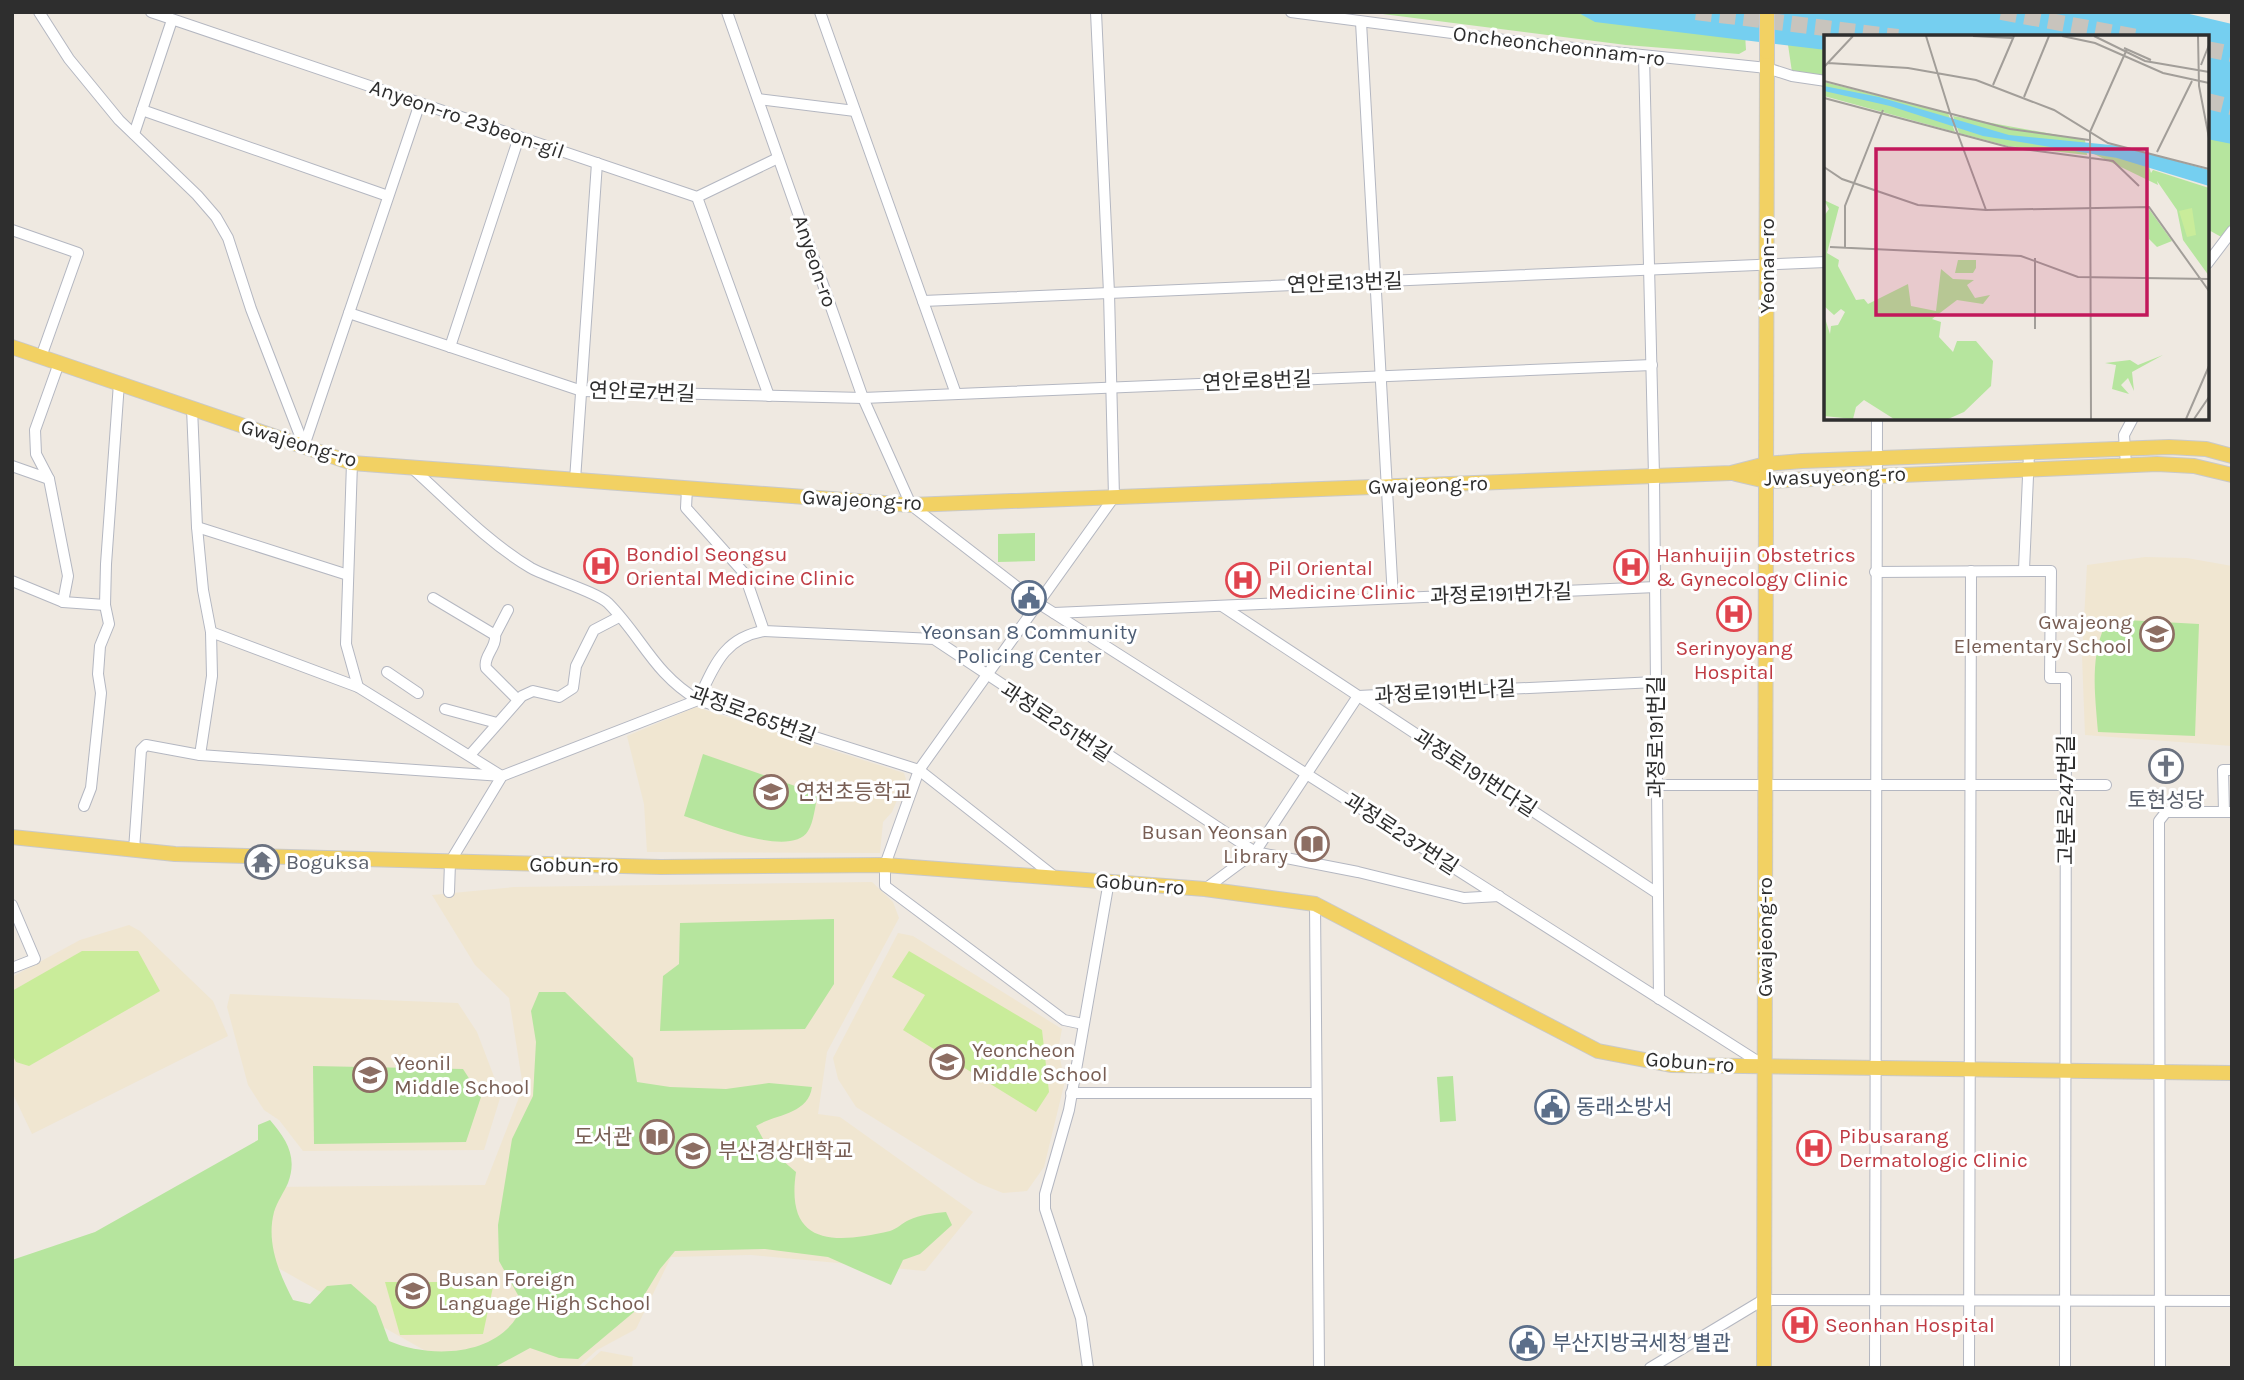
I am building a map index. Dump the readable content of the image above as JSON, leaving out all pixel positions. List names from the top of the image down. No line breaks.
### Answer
{"streets":{"main road":["Yeonan-ro","Gwajeong-ro","Jwasuyeong-ro","Gobun-ro"],"street":["Oncheoncheonnam-ro","Anyeon-ro 23beon-gil","Anyeon-ro","연안로13번길","연안로8번길","연안로7번길","과정로191번가길","과정로191번나길","과정로265번길","과정로251번길","과정로191번길","과정로191번다길","고분로247번길","과정로237번길"]},"crossings":[["Oncheoncheonnam-ro","Yeonan-ro"],["Oncheoncheonnam-ro","과정로191번길"],["Anyeon-ro","연안로8번길"],["Anyeon-ro","연안로7번길"],["Anyeon-ro","Gwajeong-ro"],["Anyeon-ro","과정로237번길"],["Yeonan-ro","연안로13번길"],["Yeonan-ro","Gwajeong-ro"],["Yeonan-ro","Jwasuyeong-ro"],["연안로13번길","과정로191번길"],["연안로8번길","연안로7번길"],["연안로8번길","과정로191번길"],["Gwajeong-ro","Jwasuyeong-ro"],["Gwajeong-ro","과정로265번길"],["Gwajeong-ro","과정로191번길"],["Gwajeong-ro","과정로237번길"],["Gwajeong-ro","Gobun-ro"],["과정로191번가길","과정로191번길"],["과정로191번가길","과정로191번다길"],["과정로191번가길","과정로237번길"],["과정로191번나길","과정로251번길"],["과정로191번나길","과정로191번길"],["과정로191번나길","과정로191번다길"],["과정로191번나길","과정로237번길"],["과정로191번나길","Gobun-ro"],["과정로265번길","Gobun-ro"],["과정로251번길","과정로237번길"],["과정로191번길","과정로191번다길"],["과정로191번길","과정로237번길"],["고분로247번길","Gobun-ro"],["과정로237번길","Gobun-ro"]],"places":{"hospital":["Bondiol Seongsu Oriental Medicine Clinic","Hanhuijin Obstetrics & Gynecology Clinic","Pil Oriental Medicine Clinic","Serinyoyang Hospital","Pibusarang Dermatologic Clinic","Seonhan Hospital"],"public building":["Yeonsan 8 Community Policing Center","동래소방서","부산지방국세청 별관"],"school or university":["Gwajeong Elementary School","연천초등학교","Yeoncheon Middle School","Yeonil Middle School","부산경상대학교","Busan Foreign Language High School"],"church":["토현성당"],"library":["Busan Yeonsan Library","도서관"],"temple":["Boguksa"]}}
